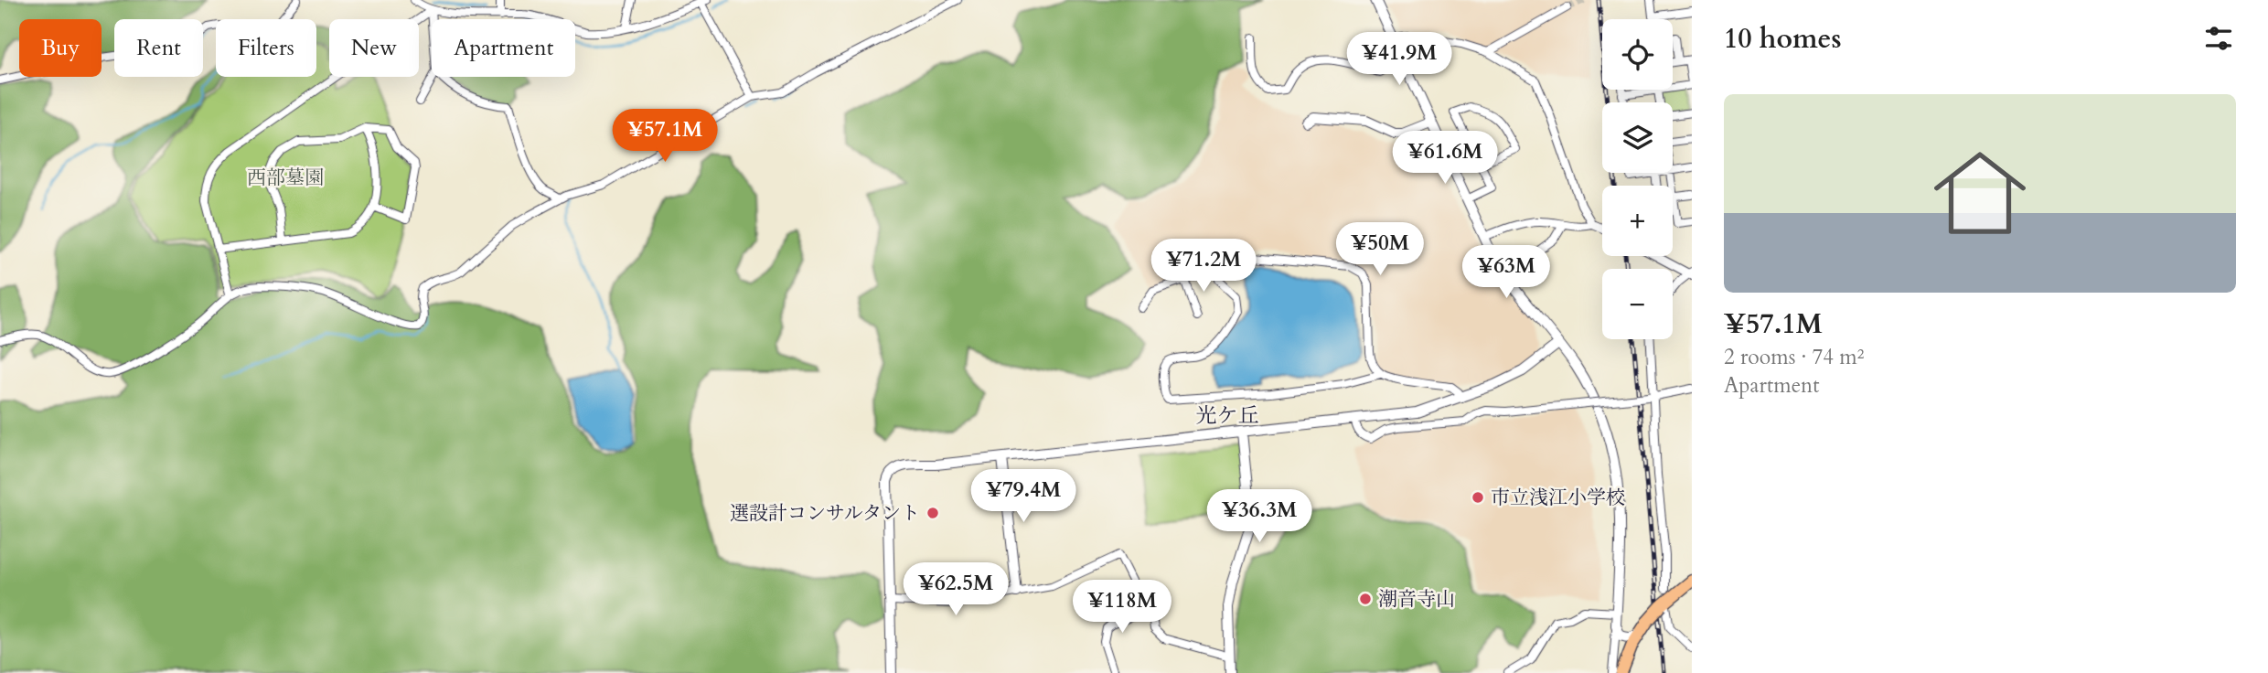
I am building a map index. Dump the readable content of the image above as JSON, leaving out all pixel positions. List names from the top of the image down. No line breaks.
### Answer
{"districts":["光ケ丘"],"parks":["西部墓園"],"places":["市立浅江小学校","選設計コンサルタント","潮音寺山"],"page":{"heading":"10 homes","map_buttons":["+","−"],"chip":["Buy","Rent","Filters","New","Apartment"],"price":["¥41.9M","¥57.1M","¥61.6M","¥50M","¥71.2M","¥63M","¥79.4M","¥36.3M","¥62.5M","¥118M"],"list":[{"name":"¥57.1M","note":"2 rooms · 74 m² · Apartment"}]}}
